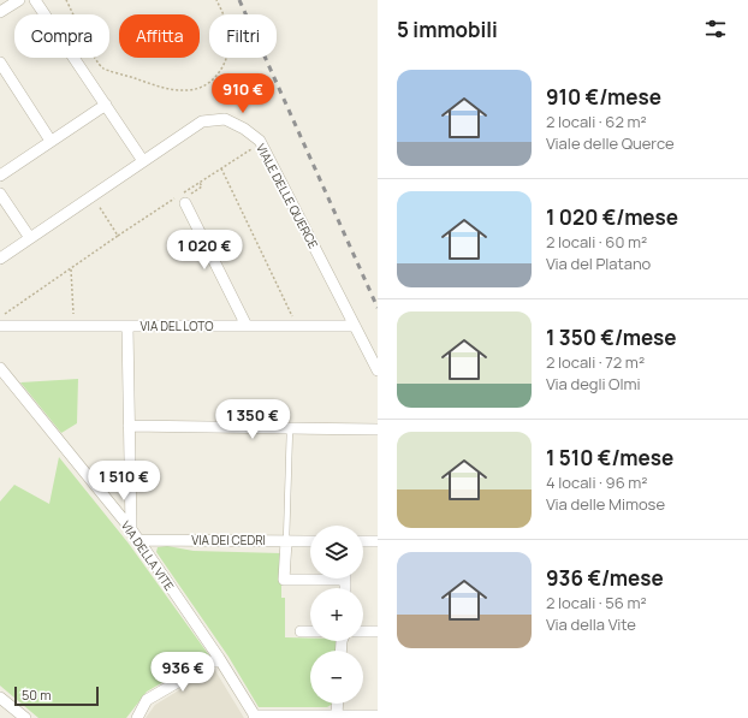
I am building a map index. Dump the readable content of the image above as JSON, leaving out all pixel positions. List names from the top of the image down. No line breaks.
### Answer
{"streets":{"street":["VIALE DELLE QUERCE","VIA DEL LOTO","VIA DEI CEDRI","VIA DELLA VITE"]},"crossings":[["VIALE DELLE QUERCE","VIA DEL LOTO"],["VIA DEI CEDRI","VIA DELLA VITE"]],"scale_bar":"50 m","page":{"heading":"5 immobili","chip":["Compra","Affitta","Filtri"],"list":[{"name":"910 €/mese","note":"2 locali · 62 m² · Viale delle Querce"},{"name":"1 020 €/mese","note":"2 locali · 60 m² · Via del Platano"},{"name":"1 350 €/mese","note":"2 locali · 72 m² · Via degli Olmi"},{"name":"1 510 €/mese","note":"4 locali · 96 m² · Via delle Mimose"},{"name":"936 €/mese","note":"2 locali · 56 m² · Via della Vite"}],"price":["910 €","1 020 €","1 350 €","1 510 €","936 €"],"map_buttons":["+","−"],"scale":"50 m"}}
